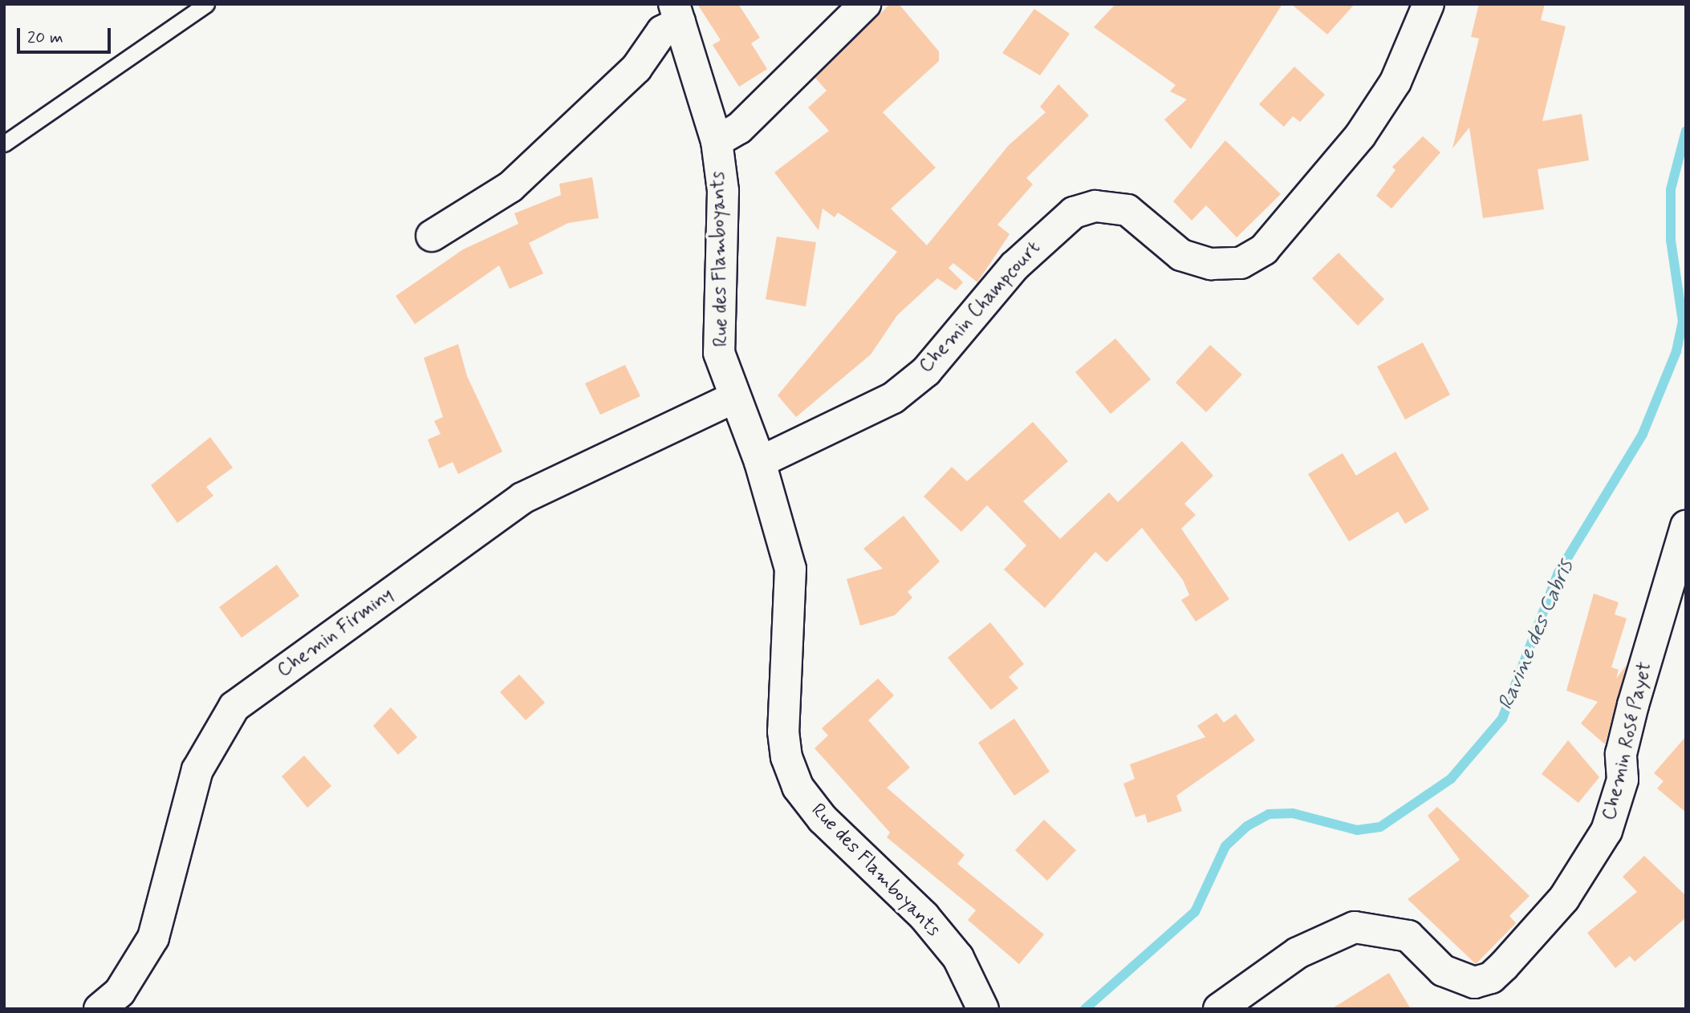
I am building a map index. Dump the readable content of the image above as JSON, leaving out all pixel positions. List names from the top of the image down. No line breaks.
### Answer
{"streets":{"street":["Rue des Flamboyants","Chemin Champcourt","Chemin Firminy","Chemin Rosé Payet"]},"crossings":[["Rue des Flamboyants","Chemin Champcourt"],["Rue des Flamboyants","Chemin Firminy"]],"water":["Ravine des Cabris"],"scale_bar":"20 m"}
